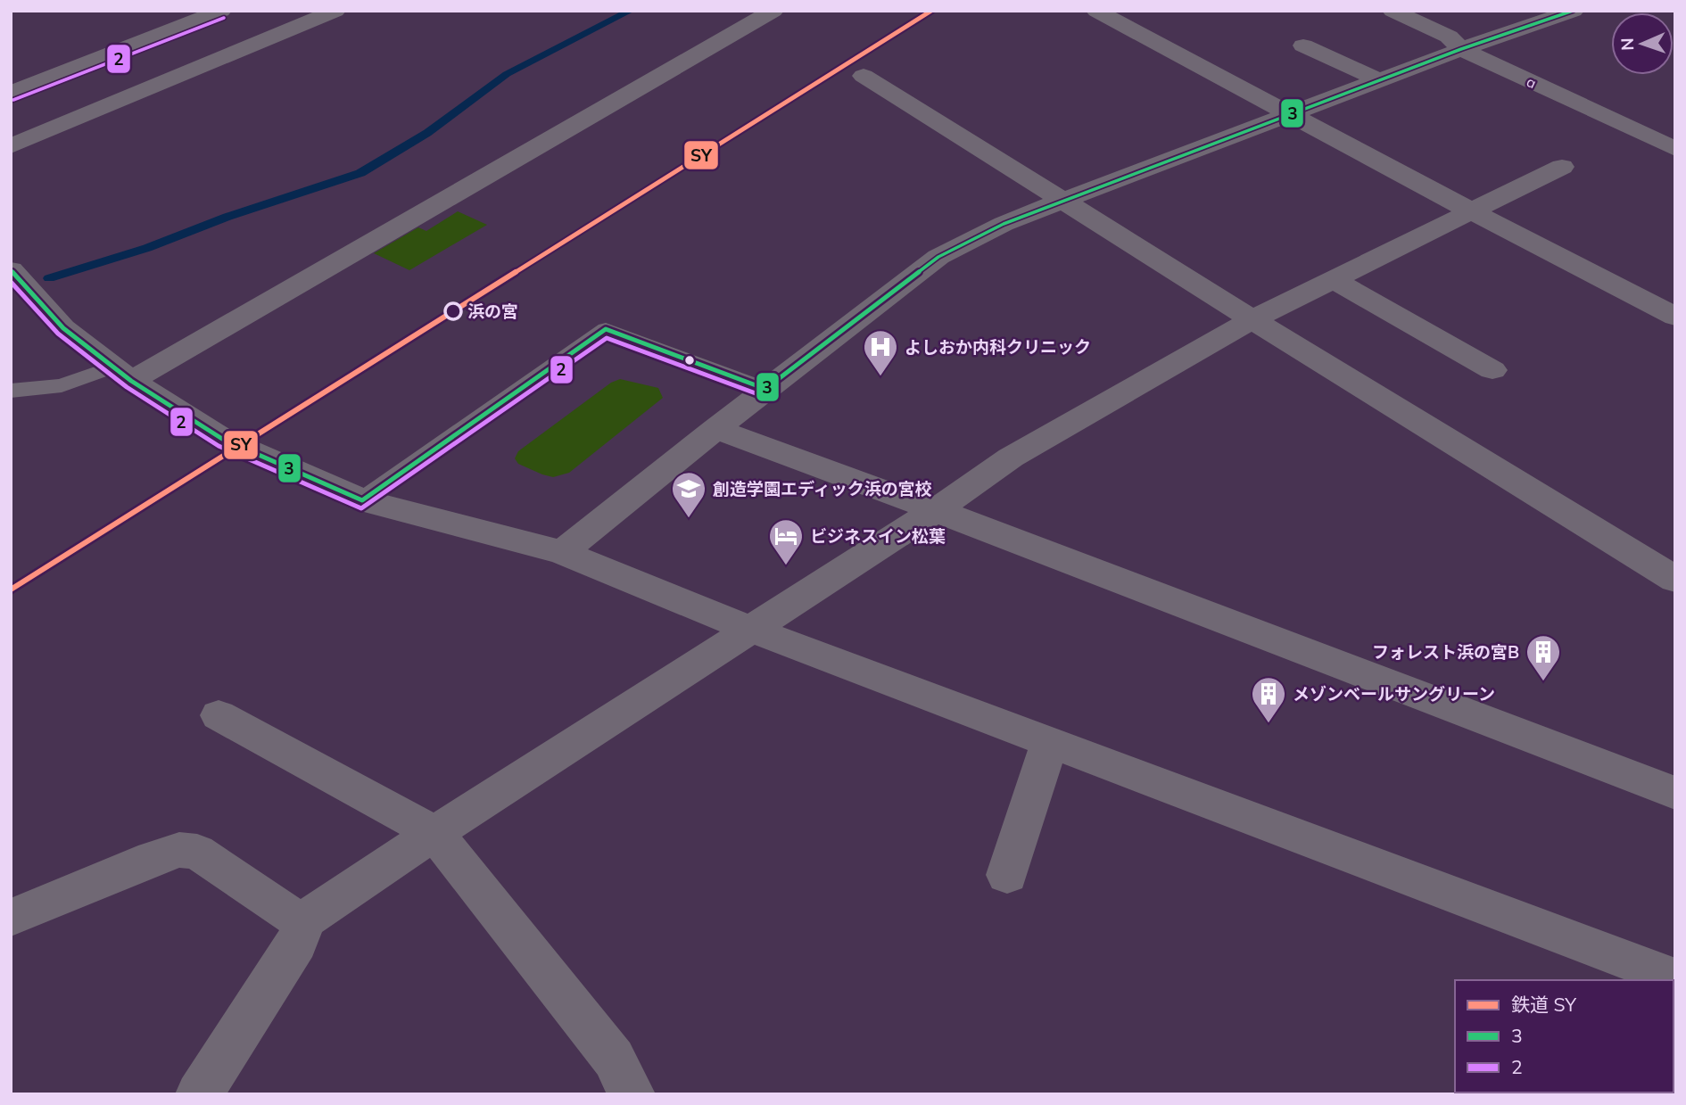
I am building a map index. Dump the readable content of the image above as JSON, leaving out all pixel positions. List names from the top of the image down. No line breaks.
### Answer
{"streets":{"street":["a"]},"places":{"other":["浜の宮"],"hospital":["よしおか内科クリニック"],"school or university":["創造学園エディック浜の宮校"],"hotel":["ビジネスイン松葉"],"building":["フォレスト浜の宮B","メゾンベールサングリーン"]},"lines":["rail line SY","transit line 3","transit line 2"],"legend":["鉄道 SY","3","2"],"north":"left"}
